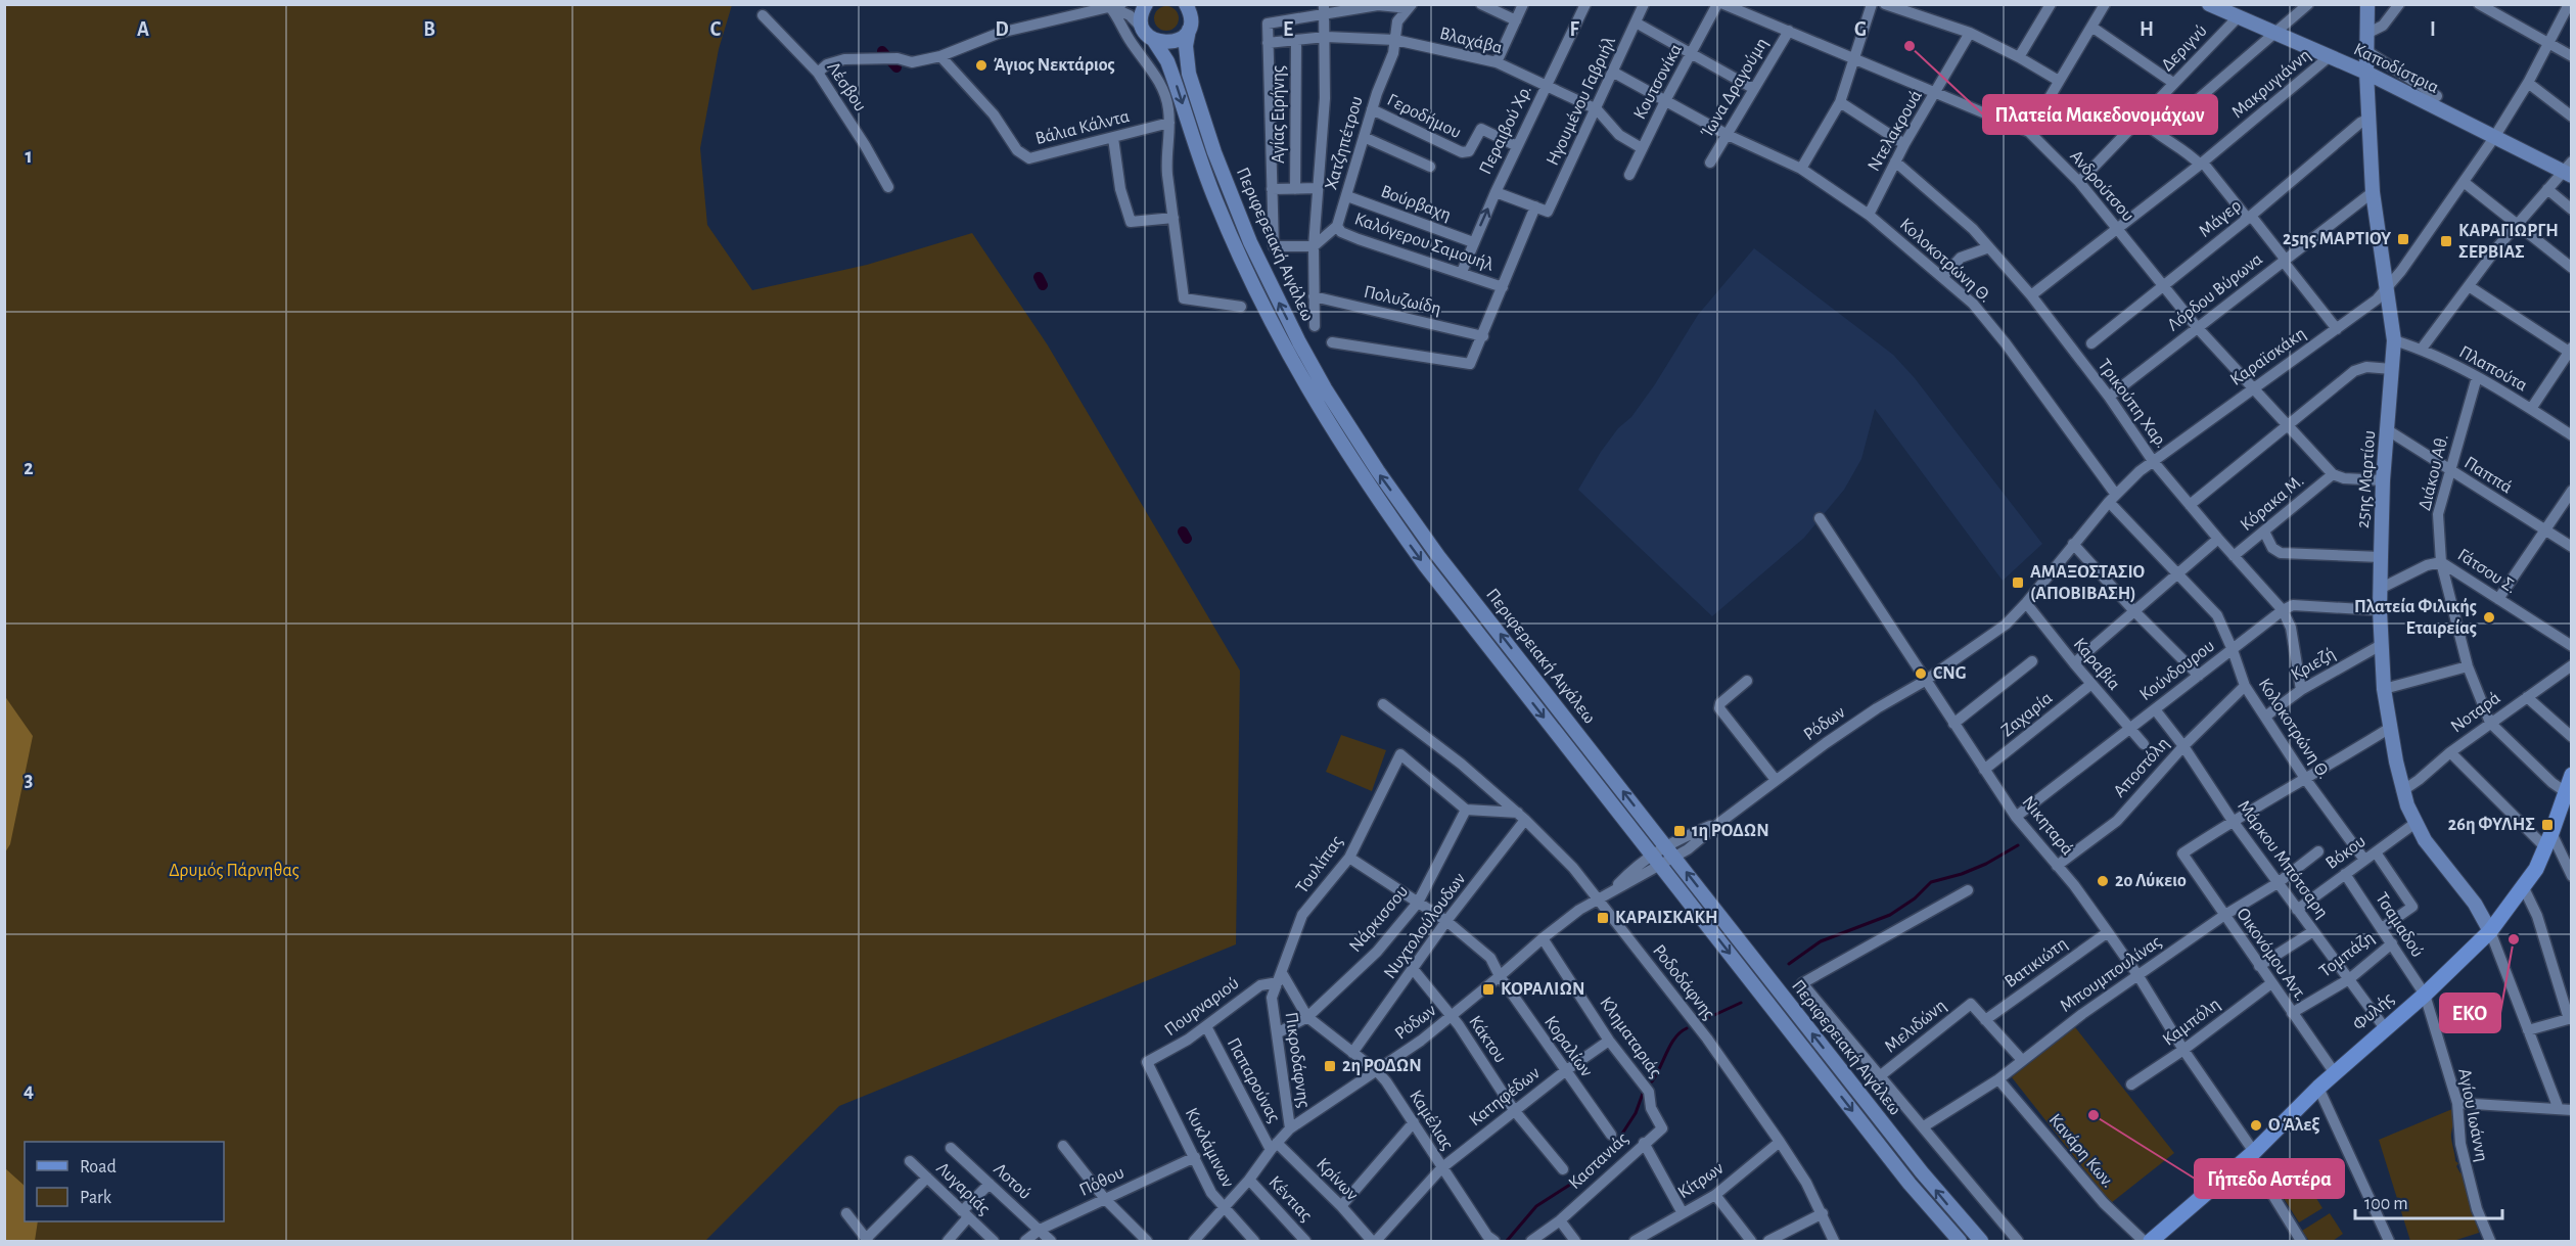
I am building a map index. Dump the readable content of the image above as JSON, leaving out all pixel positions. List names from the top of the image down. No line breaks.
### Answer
{"streets":{"main road":["Καποδίστρια","Περιφερειακή Αιγάλεω","25ης Μαρτίου","Φυλής"],"street":["Βλαχάβα","Δεριγνύ","Κουτσονίκα","Μακρυγιάννη","Λέσβου","Ίωνα Δραγούμη","Ηγουμένου Γαβριήλ","Αγίας Ειρήνης","Γεροδήμου","Βάλια Κάλντα","Περαιβού Χρ.","Ντελακρουά","Χατζηπέτρου","Ανδρούτσου","Βούρβαχη","Μάγερ","Καλόγερου Σαμουήλ","Κολοκοτρώνη Θ.","Λόρδου Βύρωνα","Πολυζωίδη","Καραϊσκάκη","Πλαπούτα","Τρικούπη Χαρ.","Διάκου Αθ.","Παππά","Κόρακα Μ.","Γάτσου Σ.","Καραβία","Κριεζή","Κούνδουρου","Νοταρά","Ζαχαρία","Ρόδων","Αποστόλη","Νικηταρά","Βόκου","Μάρκου Μπότσαρη","Τουλίπας","Νάρκισσου","Τσαμαδού","Νυχτολούλουδων","Οικονόμου Αντ.","Τομπάζη","Βατικιώτη","Μπουμπουλίνας","Ροδοδάφνης","Πουρναριού","Καμπόλη","Μελιδώνη","Κληματαριάς","Κάκτου","Κοραλίων","Πικροδάφνης","Παπαρούνας","Κατηφέδων","Αγίου Ιωάννη","Καμέλιας","Κυκλάμινων","Κανάρη Κων.","Καστανιάς","Κρίνων","Κίτρων","Λοτού","Πόθου","Λυγαριάς","Κέντιας"]},"crossings":[["Βλαχάβα","Κουτσονίκα"],["Βλαχάβα","Ηγουμένου Γαβριήλ"],["Βλαχάβα","Αγίας Ειρήνης"],["Βλαχάβα","Περαιβού Χρ."],["Βλαχάβα","Χατζηπέτρου"],["Δεριγνύ","Καποδίστρια"],["Δεριγνύ","Ανδρούτσου"],["Καποδίστρια","Μακρυγιάννη"],["Καποδίστρια","Καραϊσκάκη"],["Καποδίστρια","25ης Μαρτίου"],["Κουτσονίκα","Κολοκοτρώνη Θ."],["Μακρυγιάννη","Ανδρούτσου"],["Μακρυγιάννη","Τρικούπη Χαρ."],["Ίωνα Δραγούμη","Ανδρούτσου"],["Ίωνα Δραγούμη","Κολοκοτρώνη Θ."],["Ηγουμένου Γαβριήλ","Κολοκοτρώνη Θ."],["Γεροδήμου","Περαιβού Χρ."],["Γεροδήμου","Χατζηπέτρου"],["Περαιβού Χρ.","Βούρβαχη"],["Περαιβού Χρ.","Καλόγερου Σαμουήλ"],["Ντελακρουά","Ανδρούτσου"],["Ντελακρουά","Κολοκοτρώνη Θ."],["Ντελακρουά","Τρικούπη Χαρ."],["Χατζηπέτρου","Βούρβαχη"],["Χατζηπέτρου","Καλόγερου Σαμουήλ"],["Ανδρούτσου","Μάγερ"],["Ανδρούτσου","Λόρδου Βύρωνα"],["Ανδρούτσου","Καραϊσκάκη"],["Ανδρούτσου","Κόρακα Μ."],["Μάγερ","25ης Μαρτίου"],["Περιφερειακή Αιγάλεω","Ρόδων"],["Κολοκοτρώνη Θ.","Καραϊσκάκη"],["Κολοκοτρώνη Θ.","Κριεζή"],["Κολοκοτρώνη Θ.","Κούνδουρου"],["Κολοκοτρώνη Θ.","Αποστόλη"],["Κολοκοτρώνη Θ.","Βόκου"],["Λόρδου Βύρωνα","Τρικούπη Χαρ."],["Λόρδου Βύρωνα","25ης Μαρτίου"],["Καραϊσκάκη","Τρικούπη Χαρ."],["Καραϊσκάκη","25ης Μαρτίου"],["Καραϊσκάκη","Καραβία"],["Καραϊσκάκη","Ρόδων"],["Καραϊσκάκη","Νικηταρά"],["Πλαπούτα","Διάκου Αθ."],["Πλαπούτα","25ης Μαρτίου"],["Τρικούπη Χαρ.","Κόρακα Μ."],["Τρικούπη Χαρ.","Κριεζή"],["Τρικούπη Χαρ.","Κούνδουρου"],["Διάκου Αθ.","Παππά"],["Διάκου Αθ.","Γάτσου Σ."],["Διάκου Αθ.","Νοταρά"],["Διάκου Αθ.","Φυλής"],["Παππά","25ης Μαρτίου"],["25ης Μαρτίου","Γάτσου Σ."],["25ης Μαρτίου","Κριεζή"],["25ης Μαρτίου","Νοταρά"],["25ης Μαρτίου","Βόκου"],["25ης Μαρτίου","Φυλής"],["Καραβία","Κούνδουρου"],["Καραβία","Ζαχαρία"],["Κούνδουρου","Νικηταρά"],["Κούνδουρου","Μάρκου Μπότσαρη"],["Ζαχαρία","Νικηταρά"],["Ρόδων","Νικηταρά"],["Ρόδων","Ροδοδάφνης"],["Ρόδων","Κληματαριάς"],["Ρόδων","Κάκτου"],["Ρόδων","Κοραλίων"],["Ρόδων","Πικροδάφνης"],["Ρόδων","Παπαρούνας"],["Ρόδων","Καμέλιας"],["Ρόδων","Κυκλάμινων"],["Ρόδων","Κρίνων"],["Ρόδων","Κέντιας"],["Αποστόλη","Νικηταρά"],["Αποστόλη","Μάρκου Μπότσαρη"],["Νικηταρά","Βατικιώτη"],["Νικηταρά","Μπουμπουλίνας"],["Νικηταρά","Φυλής"],["Νικηταρά","Καμπόλη"],["Βόκου","Μάρκου Μπότσαρη"],["Βόκου","Τσαμαδού"],["Μάρκου Μπότσαρη","Οικονόμου Αντ."],["Μάρκου Μπότσαρη","Τομπάζη"],["Μάρκου Μπότσαρη","Μπουμπουλίνας"],["Μάρκου Μπότσαρη","Φυλής"],["Τουλίπας","Νάρκισσου"],["Τουλίπας","Πουρναριού"],["Τουλίπας","Κοραλίων"],["Τουλίπας","Πικροδάφνης"],["Τουλίπας","Καμέλιας"],["Νάρκισσου","Κοραλίων"],["Νάρκισσου","Πικροδάφνης"],["Νάρκισσου","Καμέλιας"],["Τσαμαδού","Τομπάζη"],["Τσαμαδού","Φυλής"],["Τσαμαδού","Αγίου Ιωάννη"],["Νυχτολούλουδων","Ροδοδάφνης"],["Νυχτολούλουδων","Κάκτου"],["Νυχτολούλουδων","Κοραλίων"],["Νυχτολούλουδων","Καμέλιας"],["Οικονόμου Αντ.","Τομπάζη"],["Οικονόμου Αντ.","Μπουμπουλίνας"],["Οικονόμου Αντ.","Φυλής"],["Οικονόμου Αντ.","Καμπόλη"],["Βατικιώτη","Μελιδώνη"],["Μπουμπουλίνας","Κανάρη Κων."],["Ροδοδάφνης","Κίτρων"],["Πουρναριού","Παπαρούνας"],["Πουρναριού","Καμέλιας"],["Πουρναριού","Κυκλάμινων"],["Φυλής","Αγίου Ιωάννη"],["Κληματαριάς","Κατηφέδων"],["Κληματαριάς","Καστανιάς"],["Κάκτου","Κατηφέδων"],["Κοραλίων","Κατηφέδων"],["Παπαρούνας","Κρίνων"],["Κατηφέδων","Καμέλιας"],["Κατηφέδων","Κρίνων"],["Κυκλάμινων","Πόθου"],["Λοτού","Πόθου"]],"parks":["Δρυμός Πάρνηθας"],"places":{"other":["Πλατεία Μακεδονομάχων","Άγιος Νεκτάριος","Πλατεία Φιλικής Εταιρείας","CNG","2ο Λύκειο","EKO","Γήπεδο Αστέρα","Ο Άλεξ"],"transit":["25ης ΜΑΡΤΙΟΥ","ΚΑΡΑΓΙΩΡΓΗ ΣΕΡΒΙΑΣ","ΑΜΑΞΟΣΤΑΣΙΟ (ΑΠΟΒΙΒΑΣΗ)","26η ΦΥΛΗΣ","1η ΡΟΔΩΝ","ΚΑΡΑΙΣΚΑΚΗ","ΚΟΡΑΛΙΩΝ","2η ΡΟΔΩΝ"]},"legend":["Road","Park"],"scale_bar":"100 m","grid":{"columns":["A","B","C","D","E","F","G","H","I"],"rows":["1","2","3","4"]}}
